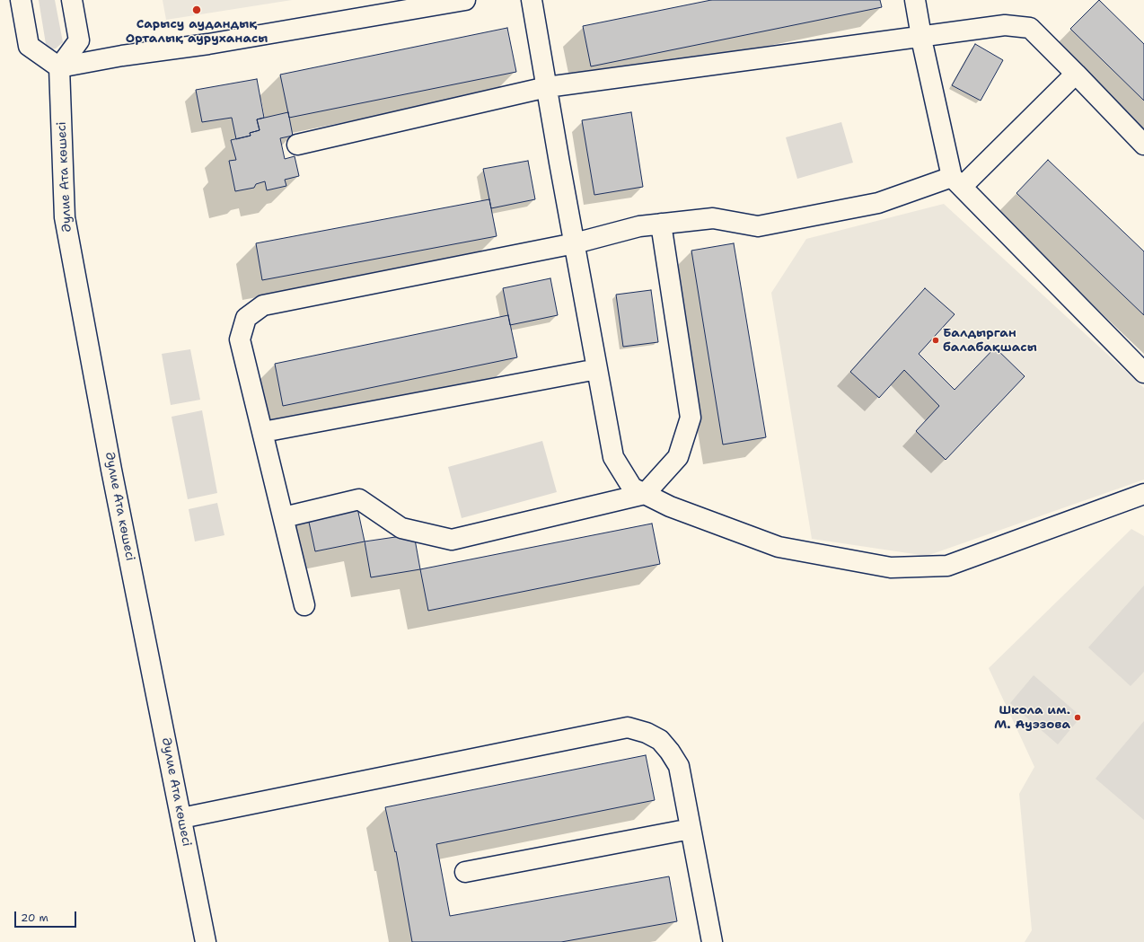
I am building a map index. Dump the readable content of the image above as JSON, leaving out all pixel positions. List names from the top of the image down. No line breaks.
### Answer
{"streets":{"main road":["Әулие Ата көшесі"]},"places":["Сарысу аудандық Орталық ауруханасы","Балдырган балабақшасы","Школа им. М. Ауэзова"],"scale_bar":"20 m"}
